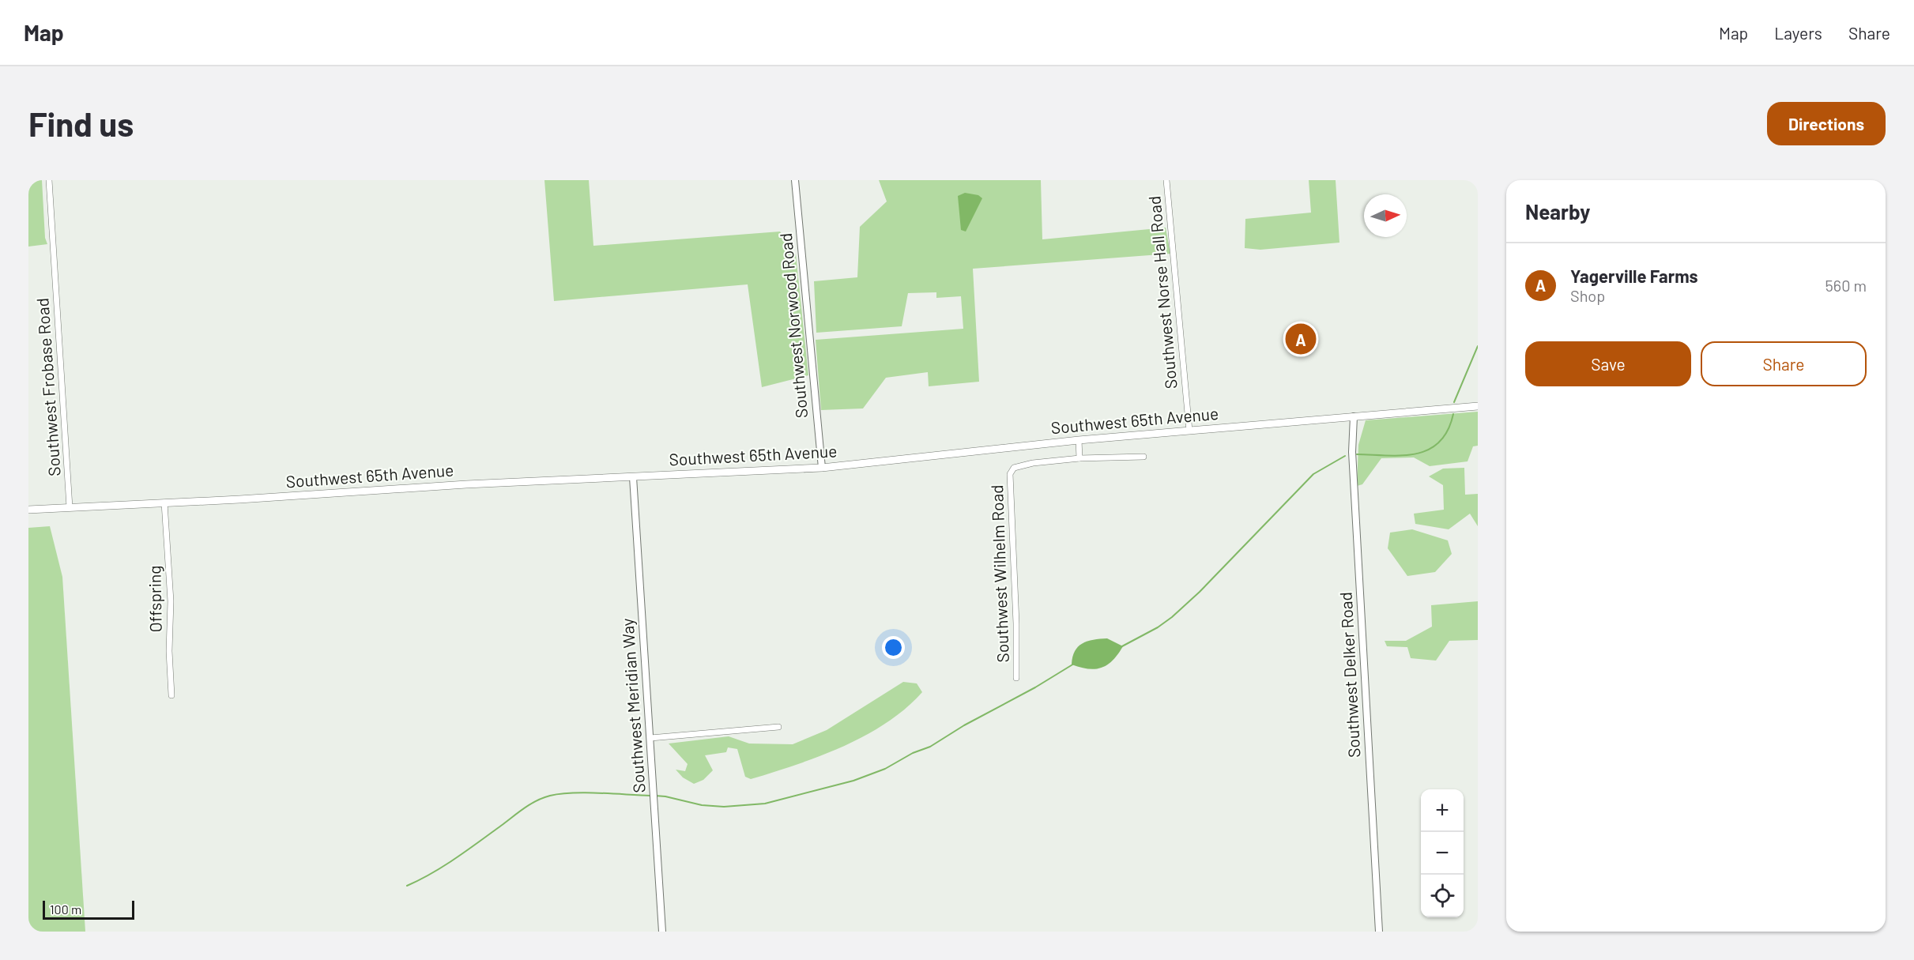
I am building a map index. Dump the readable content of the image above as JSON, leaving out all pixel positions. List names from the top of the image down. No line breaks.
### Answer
{"streets":{"main road":["Southwest 65th Avenue"],"street":["Southwest Norse Hall Road","Southwest Norwood Road","Southwest Frobase Road","Southwest Wilhelm Road","Offspring","Southwest Delker Road","Southwest Meridian Way"]},"crossings":[["Southwest Norse Hall Road","Southwest 65th Avenue"],["Southwest Norwood Road","Southwest 65th Avenue"],["Southwest Frobase Road","Southwest 65th Avenue"],["Southwest 65th Avenue","Offspring"],["Southwest 65th Avenue","Southwest Delker Road"],["Southwest 65th Avenue","Southwest Meridian Way"]],"scale_bar":"100 m","north":"right","page":{"header":"Map","nav":["Map","Layers","Share"],"buttons":["Directions",["Save","Share"]],"title":"Find us","heading":"Nearby","list":[{"mark":"A","name":"Yagerville Farms","note":"Shop","value":"560 m"}],"pins":"A","map_buttons":["+","−"],"scale":"100 m"}}
